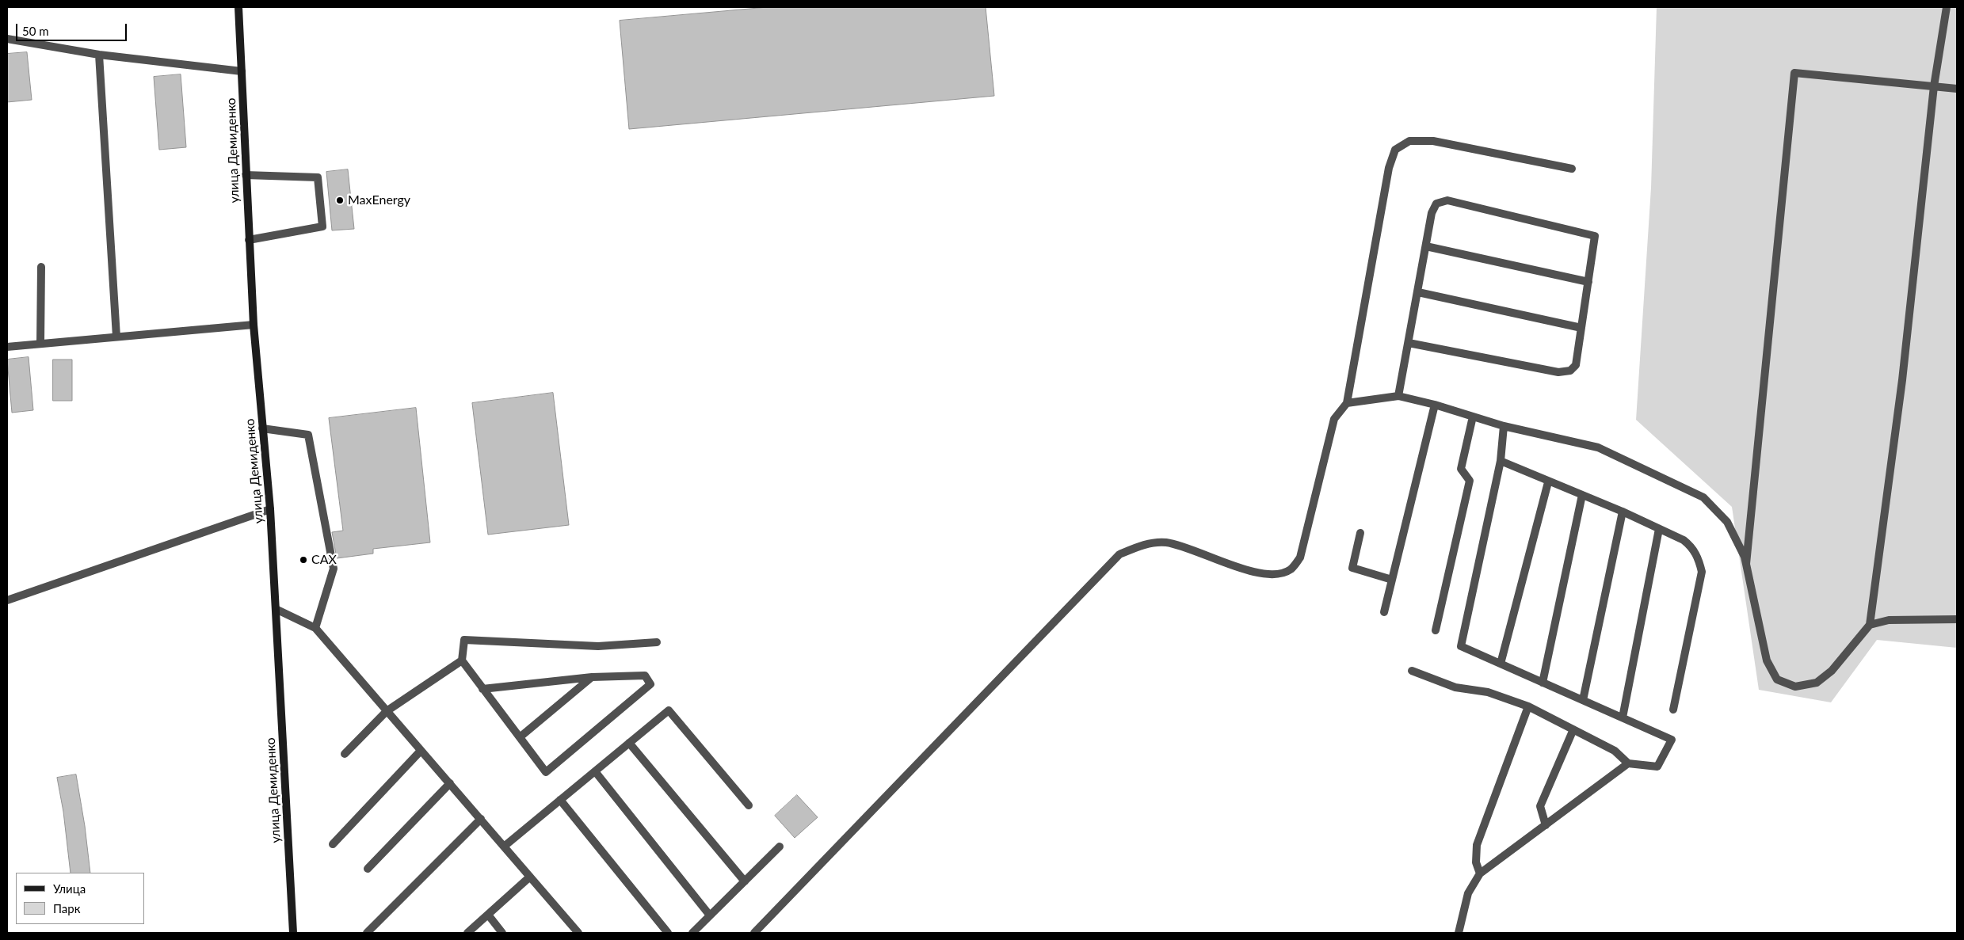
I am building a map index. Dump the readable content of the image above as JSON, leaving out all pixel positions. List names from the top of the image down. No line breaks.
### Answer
{"streets":{"main road":["улица Демиденко"]},"places":["MaxEnergy","САХ"],"legend":["Улица","Парк"],"scale_bar":"50 m"}
